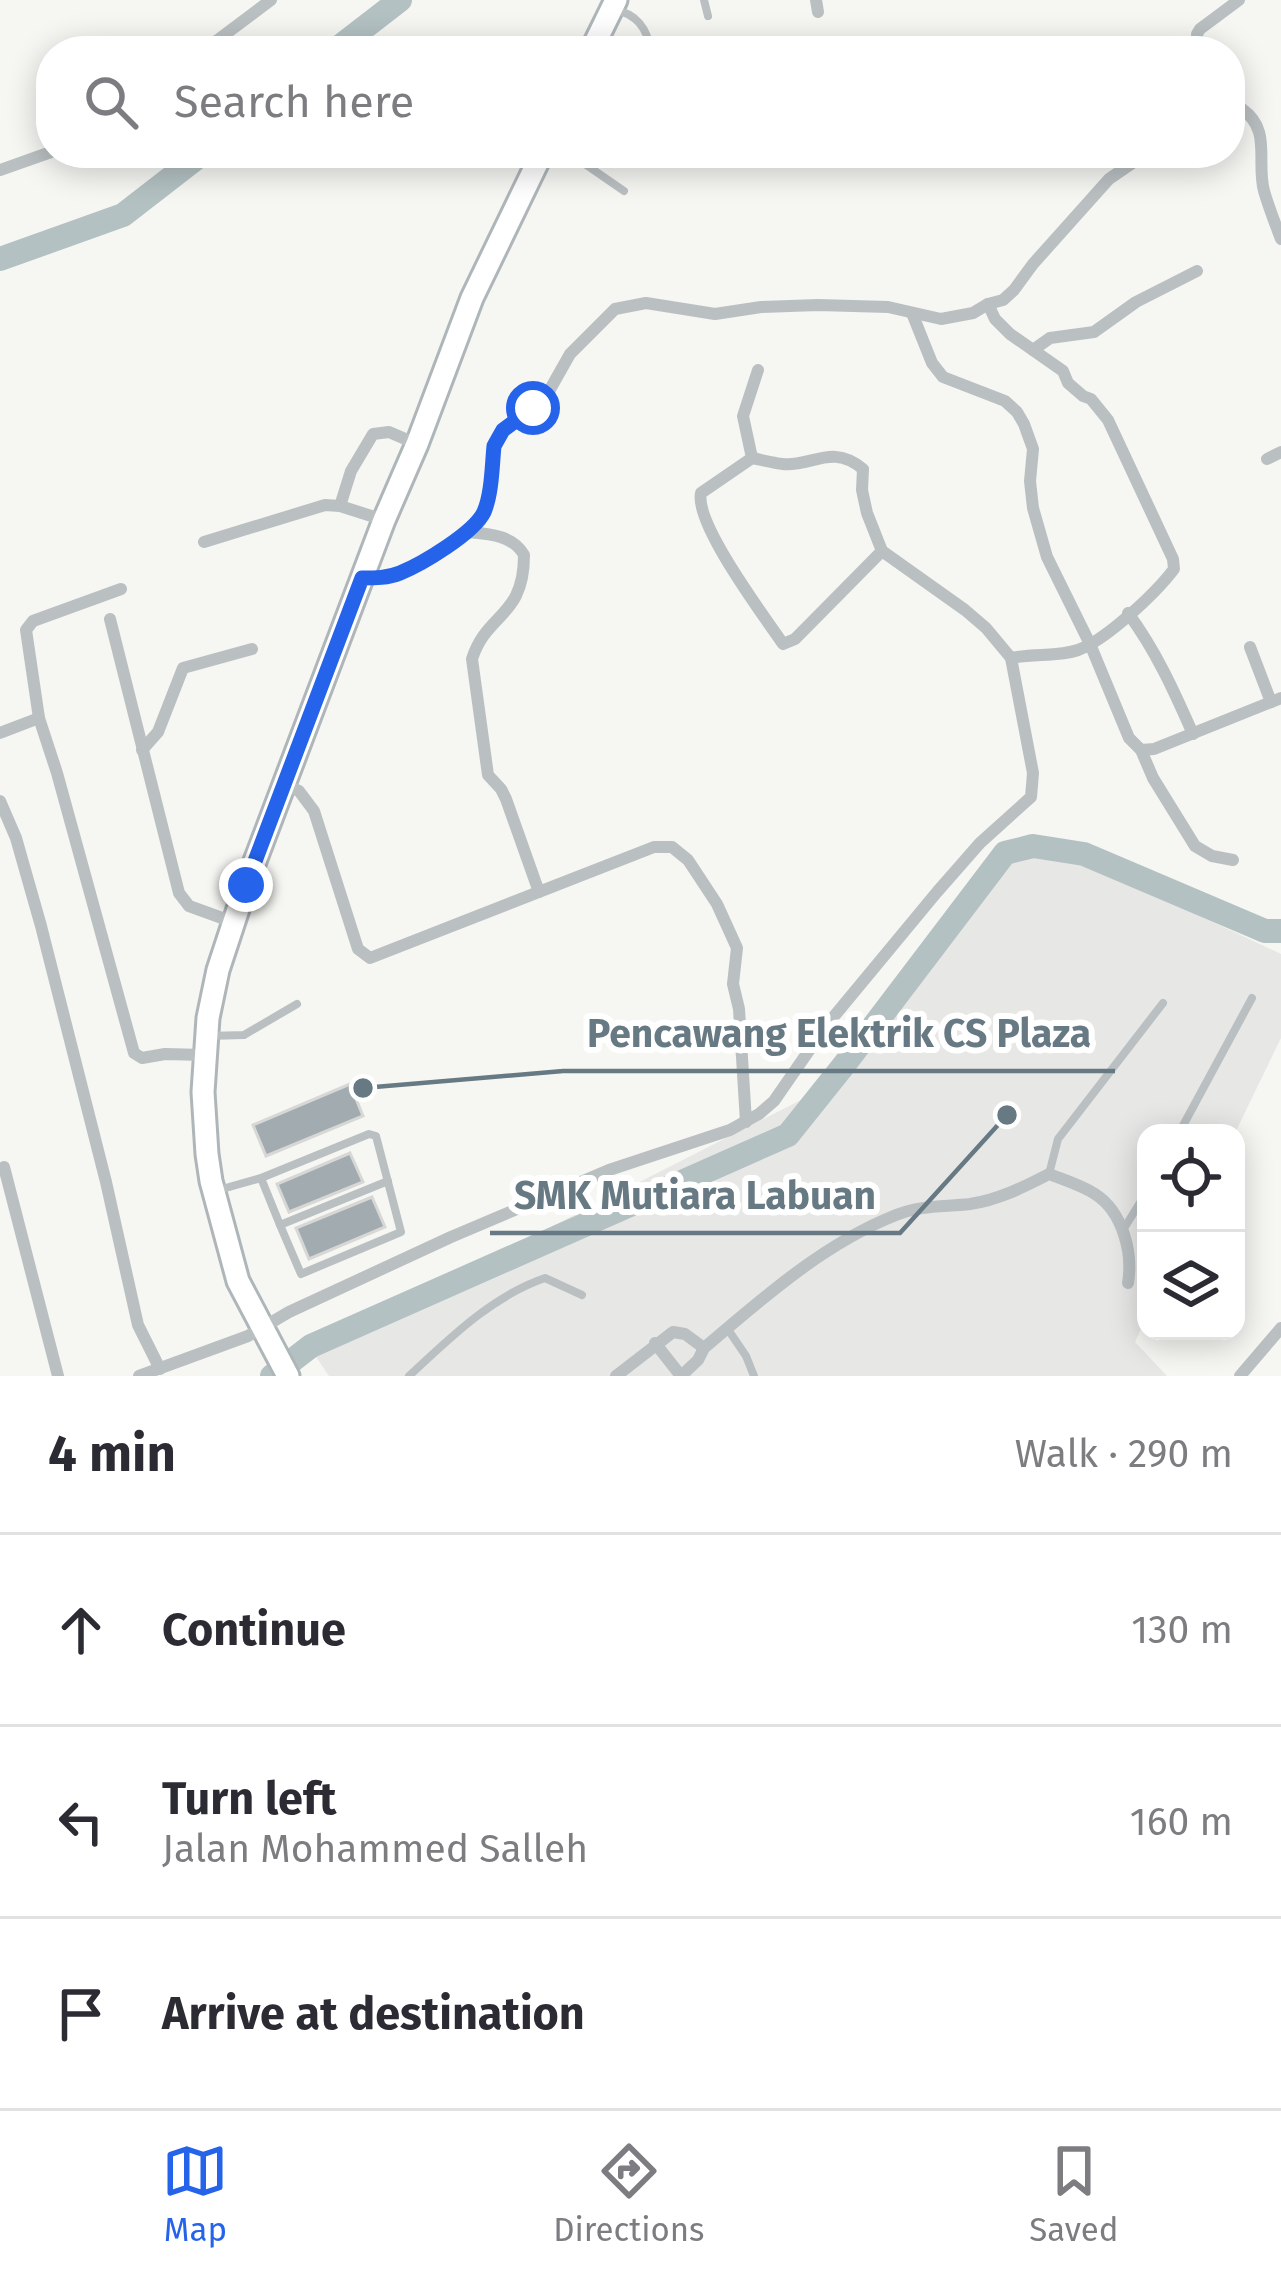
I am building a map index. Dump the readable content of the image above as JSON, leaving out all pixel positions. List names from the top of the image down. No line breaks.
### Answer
{"places":["Pencawang Elektrik CS Plaza","SMK Mutiara Labuan"],"page":{"search":"Search here","heading":["4 min","Walk · 290 m"],"list":[["Continue","130 m"],["Turn left","Jalan Mohammed Salleh","160 m"],"Arrive at destination"],"nav":["Map","Directions","Saved"]}}
